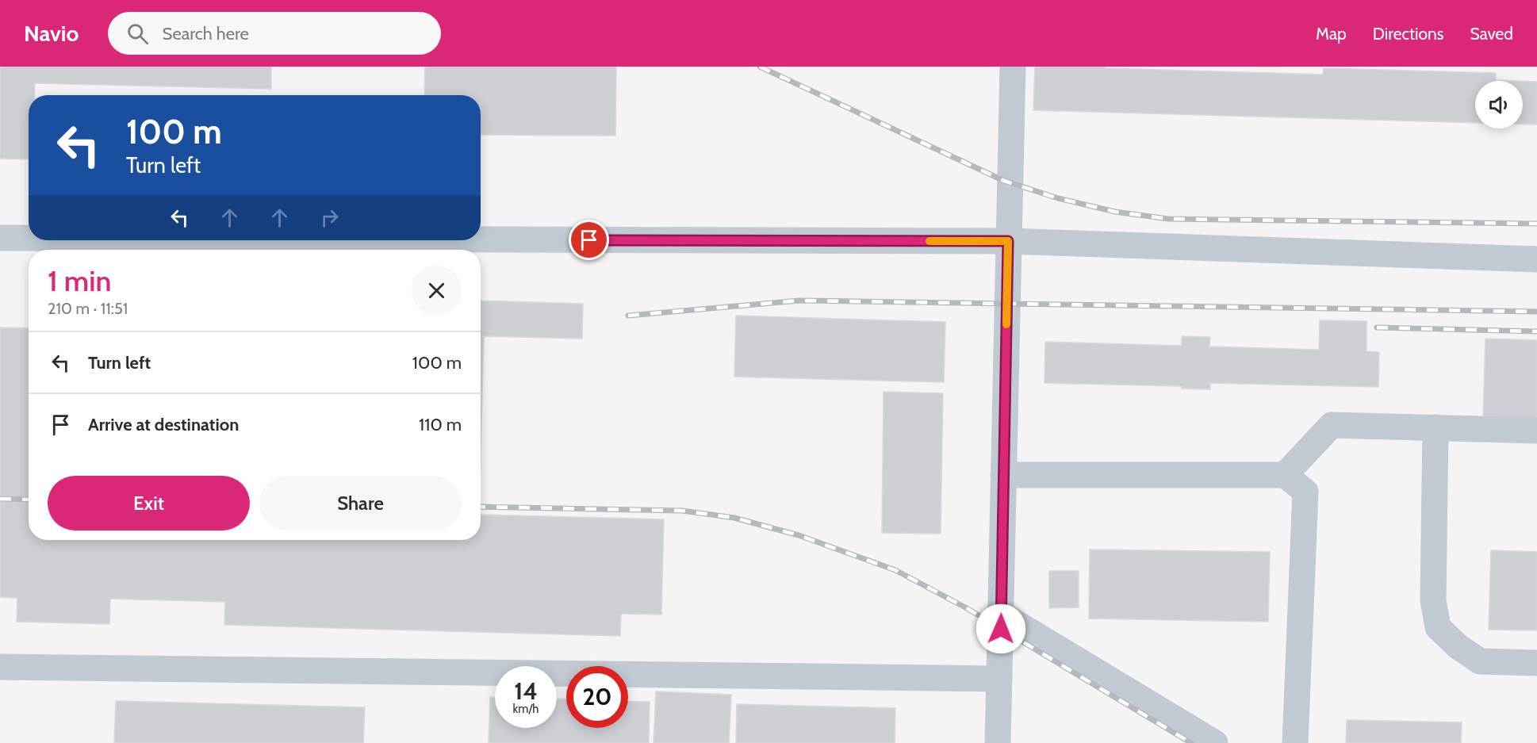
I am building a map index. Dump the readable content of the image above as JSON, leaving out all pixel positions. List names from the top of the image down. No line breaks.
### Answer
{"page":{"header":"Navio","search":"Search here","nav":["Map","Directions","Saved"],"turn":["100 m","Turn left"],"heading":["1 min","210 m · 11:51"],"list":[{"name":"Turn left","value":"100 m"},{"name":"Arrive at destination","value":"110 m"}],"buttons":["Exit","Share"],"speed":"14 km/h","limit":"20"}}
